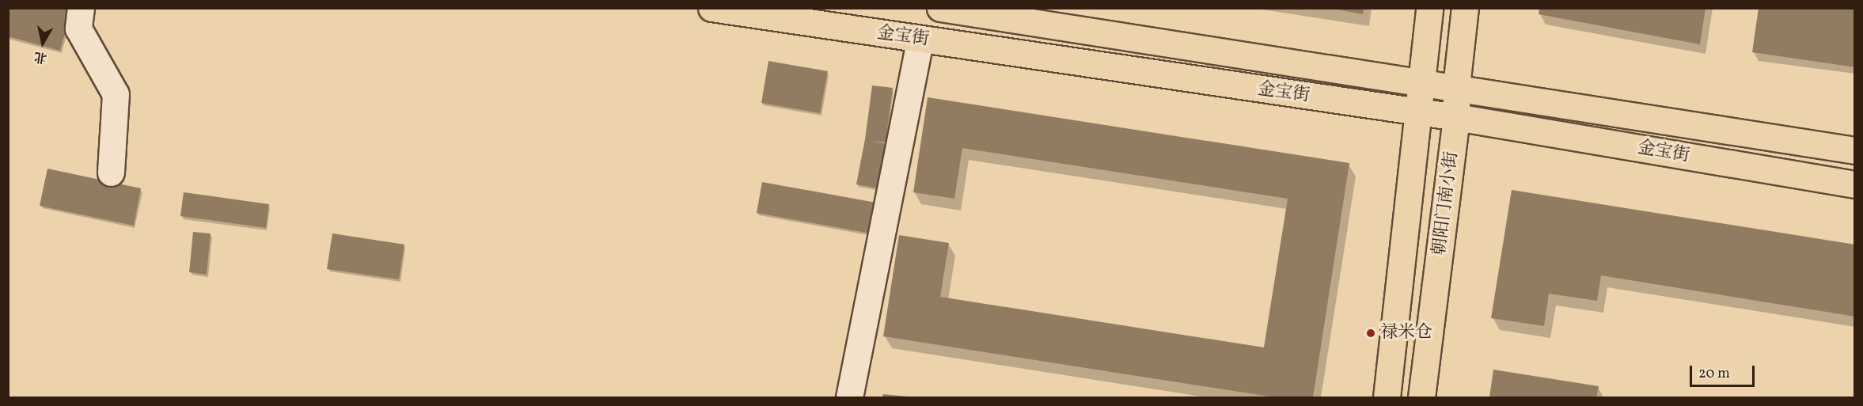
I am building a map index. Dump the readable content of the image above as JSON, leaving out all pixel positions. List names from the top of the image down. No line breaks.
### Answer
{"streets":{"main road":["金宝街","朝阳门南小街"]},"crossings":[["金宝街","朝阳门南小街"]],"places":["禄米仓"],"scale_bar":"20 m","north":"bottom"}
